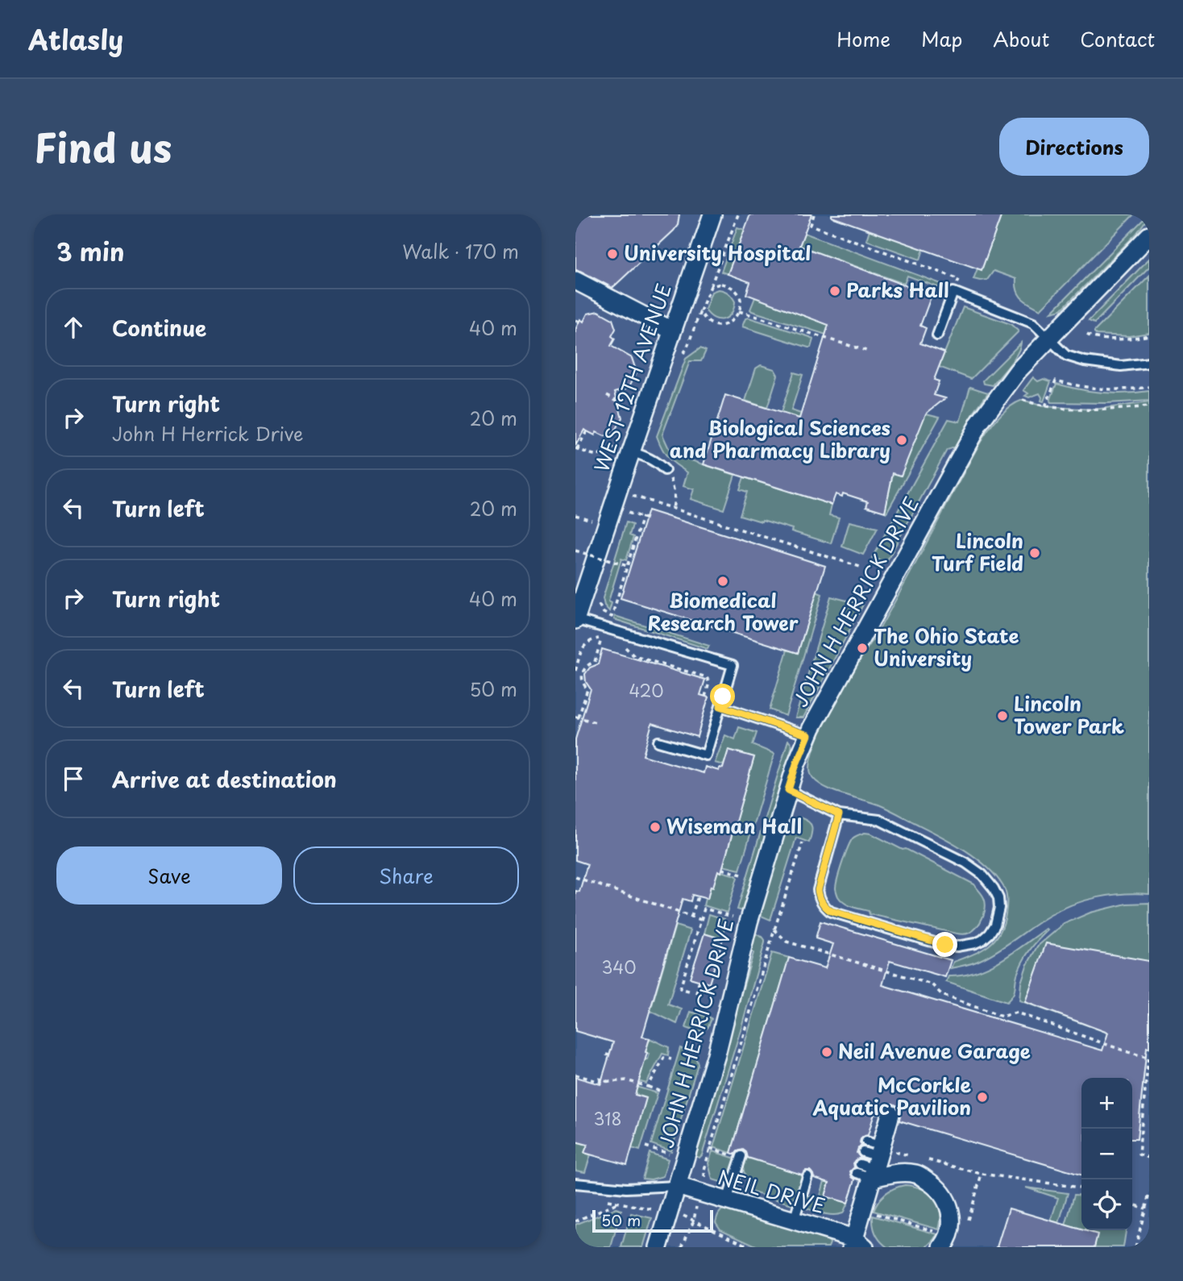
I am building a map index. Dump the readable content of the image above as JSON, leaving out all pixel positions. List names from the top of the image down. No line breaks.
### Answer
{"streets":{"street":["WEST 12TH AVENUE","JOHN H HERRICK DRIVE","NEIL DRIVE"]},"crossings":[["JOHN H HERRICK DRIVE","NEIL DRIVE"]],"places":["University Hospital","Parks Hall","Biological Sciences and Pharmacy Library","Lincoln Turf Field","Biomedical Research Tower","The Ohio State University","Lincoln Tower Park","Wiseman Hall","Neil Avenue Garage","McCorkle Aquatic Pavilion"],"house_numbers":["420","340","318"],"scale_bar":"50 m","page":{"header":"Atlasly","nav":["Home","Map","About","Contact"],"title":"Find us","buttons":["Directions",["Save","Share"]],"heading":["3 min","Walk · 170 m"],"list":[["Continue","40 m"],["Turn right","John H Herrick Drive","20 m"],["Turn left","20 m"],["Turn right","40 m"],["Turn left","50 m"],"Arrive at destination"],"map_buttons":["+","−"],"scale":"50 m"}}
